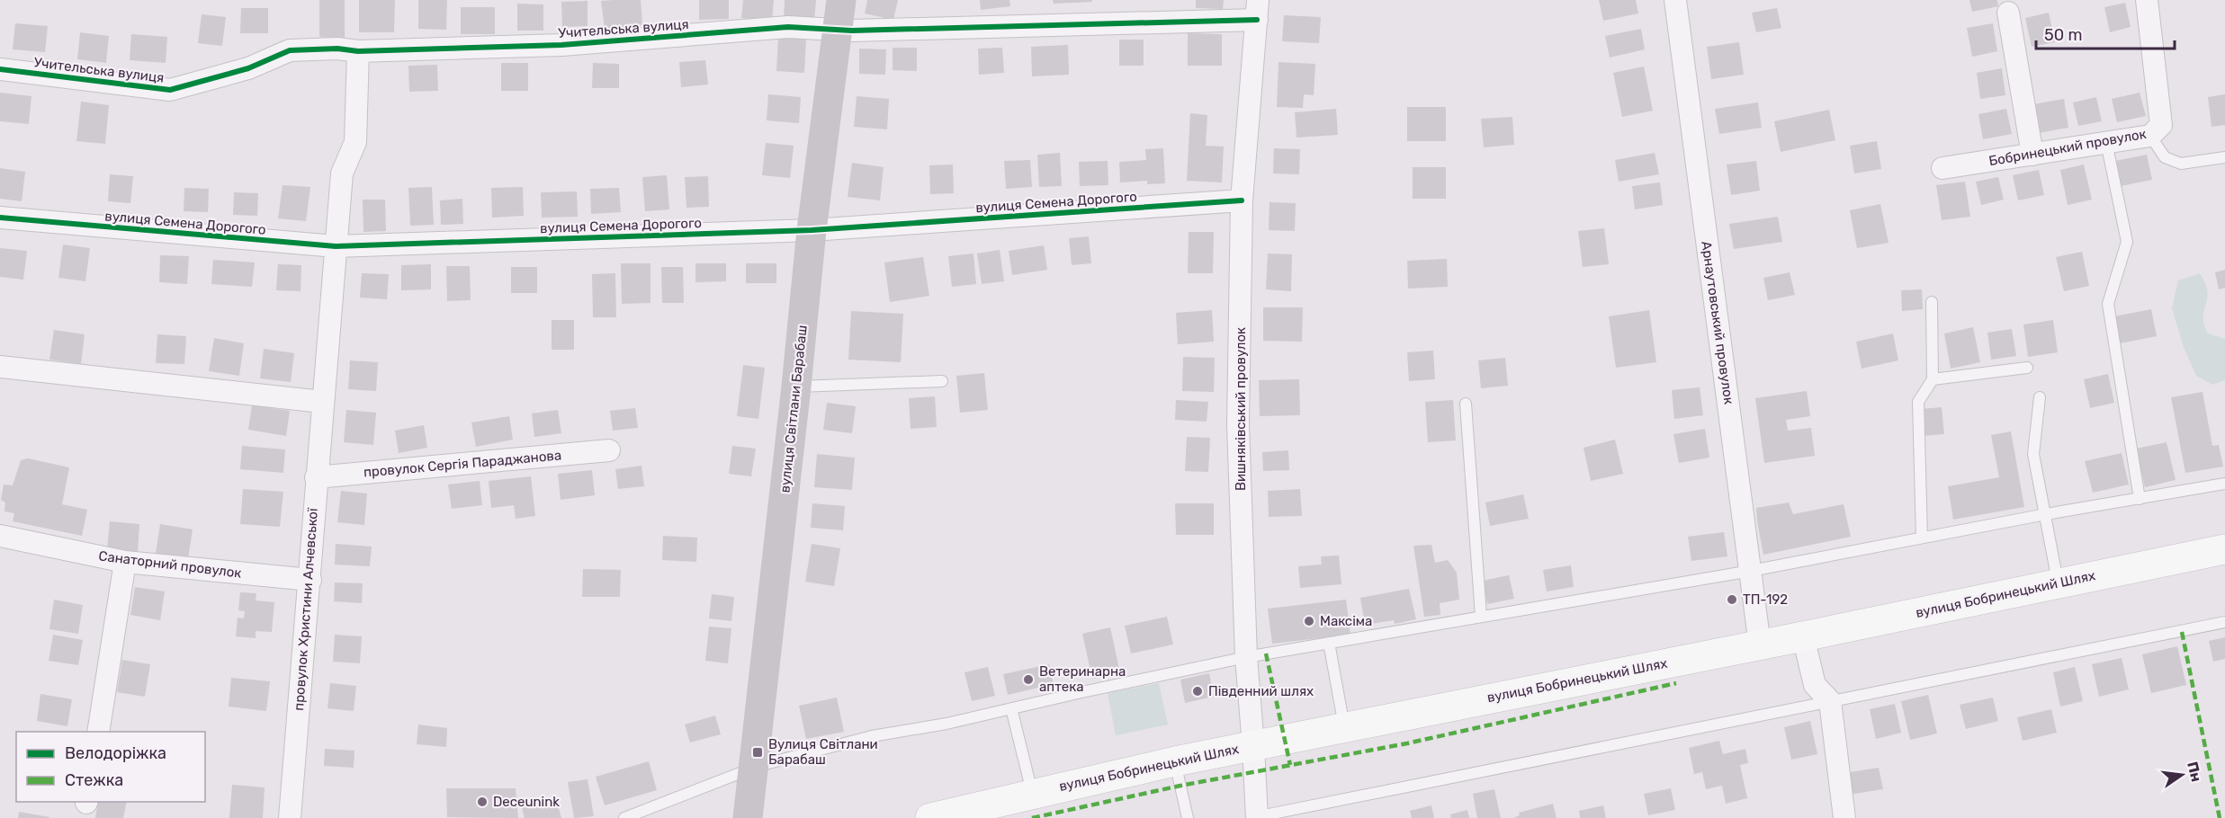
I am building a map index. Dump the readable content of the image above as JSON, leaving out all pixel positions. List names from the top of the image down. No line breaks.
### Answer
{"streets":{"main road":["вулиця Бобринецький Шлях"],"street":["Учительська вулиця","Бобринецький провулок","вулиця Семена Дорогого","Арнаутовський провулок","вулиця Світлани Барабаш","Вишняківський провулок","провулок Сергія Параджанова","Санаторний провулок","провулок Христини Алчевської"]},"crossings":[["Учительська вулиця","вулиця Світлани Барабаш"],["Учительська вулиця","Вишняківський провулок"],["Учительська вулиця","провулок Христини Алчевської"],["вулиця Семена Дорогого","вулиця Світлани Барабаш"],["вулиця Семена Дорогого","Вишняківський провулок"],["вулиця Семена Дорогого","провулок Христини Алчевської"],["Арнаутовський провулок","вулиця Бобринецький Шлях"],["Вишняківський провулок","вулиця Бобринецький Шлях"],["провулок Сергія Параджанова","провулок Христини Алчевської"],["Санаторний провулок","провулок Христини Алчевської"]],"places":{"other":["ТП-192","Максіма","Ветеринарна аптека","Південний шлях","Deceunink"],"transit":["Вулиця Світлани Барабаш"]},"legend":["Велодоріжка","Стежка"],"scale_bar":"50 m","north":"right"}
